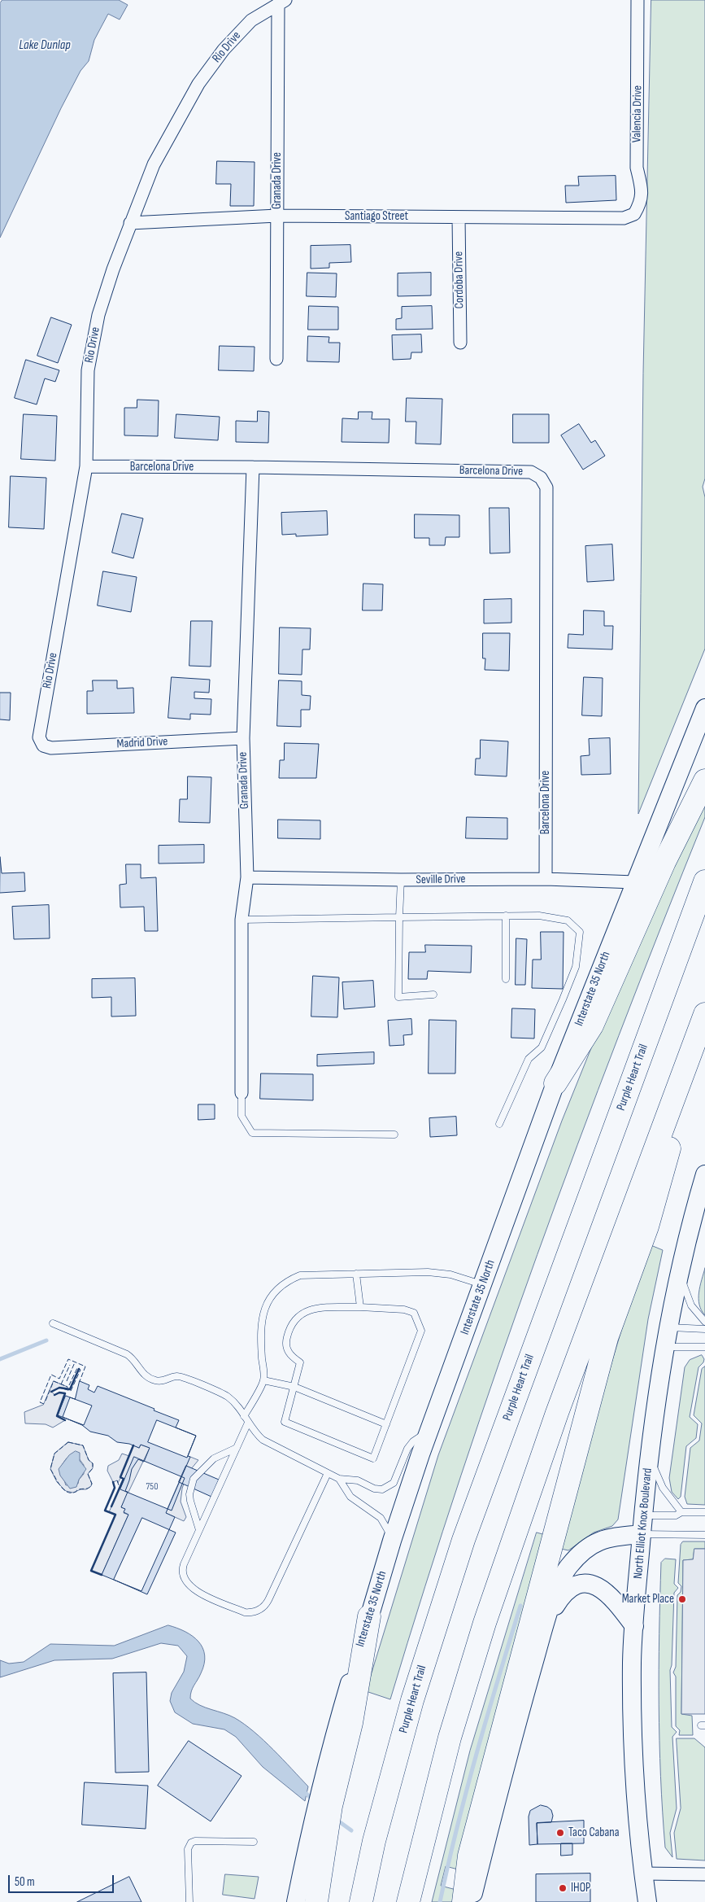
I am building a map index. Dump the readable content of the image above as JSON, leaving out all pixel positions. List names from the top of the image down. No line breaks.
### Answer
{"streets":{"highway":["Purple Heart Trail"],"main road":["Interstate 35 North","North Elliot Knox Boulevard"],"street":["Rio Drive","Valencia Drive","Granada Drive","Santiago Street","Cordoba Drive","Barcelona Drive","Madrid Drive","Seville Drive"]},"crossings":[["Rio Drive","Granada Drive"],["Rio Drive","Santiago Street"],["Rio Drive","Barcelona Drive"],["Rio Drive","Madrid Drive"],["Valencia Drive","Santiago Street"],["Granada Drive","Santiago Street"],["Granada Drive","Barcelona Drive"],["Granada Drive","Madrid Drive"],["Granada Drive","Seville Drive"],["Santiago Street","Cordoba Drive"],["Barcelona Drive","Seville Drive"],["Seville Drive","Interstate 35 North"]],"water":["Lake Dunlap"],"places":["Market Place","Taco Cabana","IHOP"],"house_numbers":["750"],"scale_bar":"50 m"}
